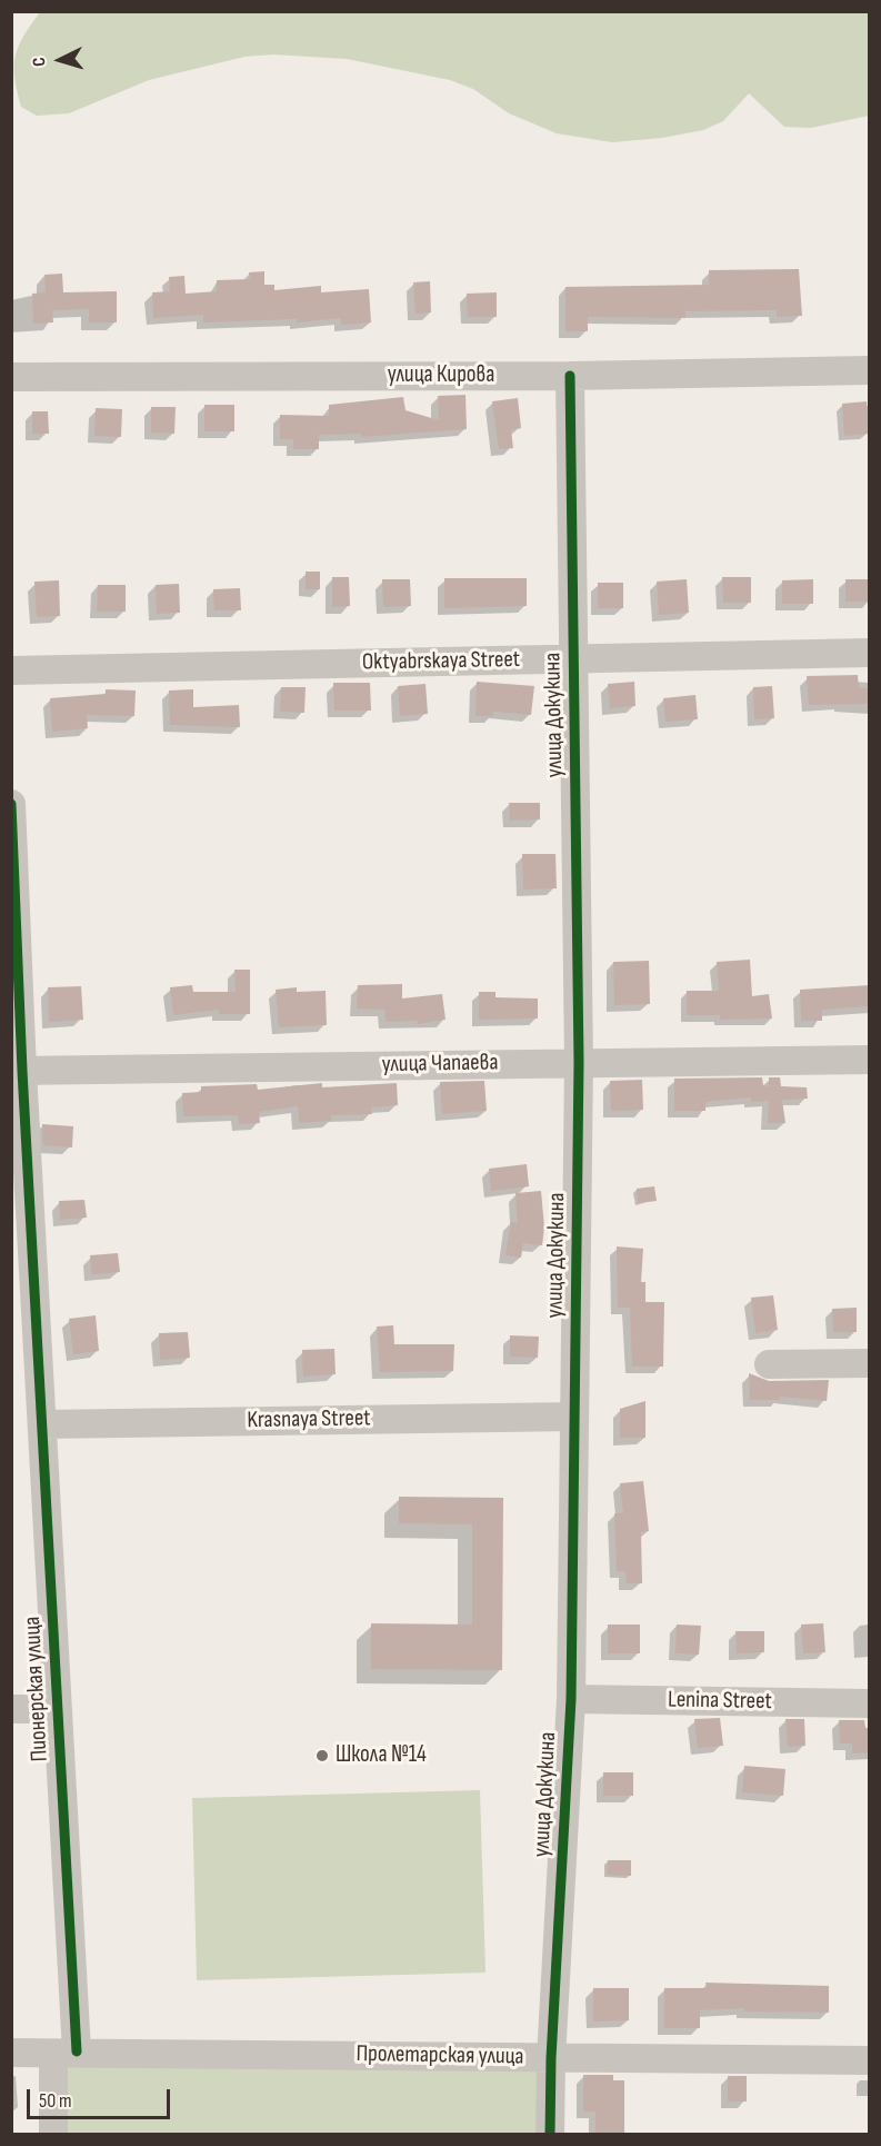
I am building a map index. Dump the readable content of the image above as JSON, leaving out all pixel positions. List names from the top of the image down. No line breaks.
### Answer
{"streets":{"street":["улица Кирова","Oktyabrskaya Street","улица Докукина","улица Чапаева","Krasnaya Street","Пионерская улица","Lenina Street","Пролетарская улица"]},"crossings":[["улица Кирова","улица Докукина"],["Oktyabrskaya Street","улица Докукина"],["улица Докукина","улица Чапаева"],["улица Докукина","Krasnaya Street"],["улица Докукина","Lenina Street"],["улица Докукина","Пролетарская улица"],["улица Чапаева","Пионерская улица"],["Krasnaya Street","Пионерская улица"],["Пионерская улица","Пролетарская улица"]],"places":["Школа №14"],"scale_bar":"50 m","north":"left"}
